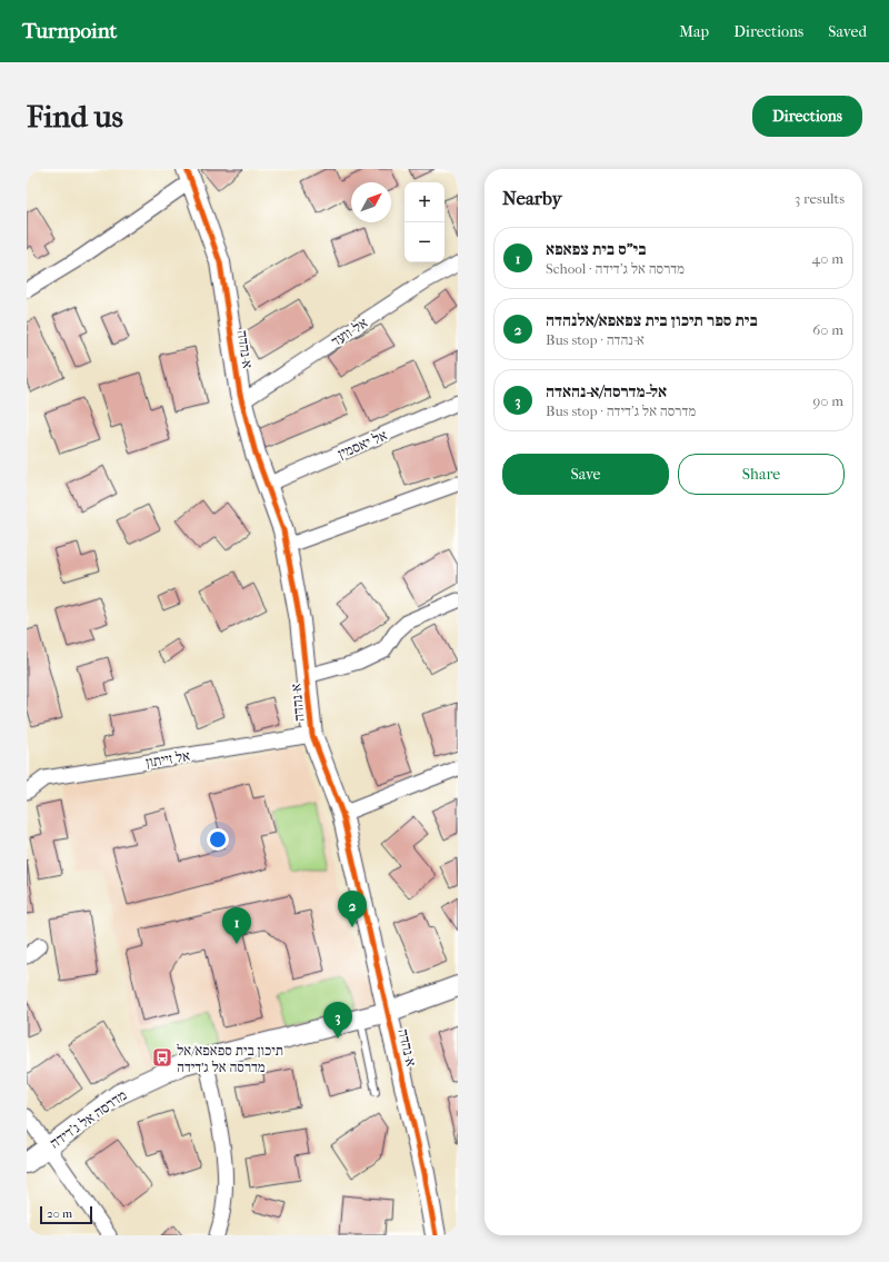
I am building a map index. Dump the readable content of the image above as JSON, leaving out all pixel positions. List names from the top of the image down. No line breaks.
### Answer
{"streets":{"street":["אל-וועד","א-נהדה","אל יאסמין","אל זייתון","מדרסה אל ג'דידה"]},"crossings":[["אל-וועד","א-נהדה"],["א-נהדה","אל יאסמין"],["א-נהדה","אל זייתון"],["א-נהדה","מדרסה אל ג'דידה"]],"places":{"bus stop":["תיכון בית ספאפא/אל מדרסה אל ג׳דידה"]},"scale_bar":"20 m","north":"top right","page":{"header":"Turnpoint","nav":["Map","Directions","Saved"],"buttons":["Directions",["Save","Share"]],"title":"Find us","heading":["Nearby","3 results"],"map_buttons":["+","−"],"list":[{"mark":"1","name":"בי\"ס בית צפאפא","note":"School · מדרסה אל ג'דידה","value":"40 m"},{"mark":"2","name":"בית ספר תיכון בית צפאפא/אלנהדה","note":"Bus stop · א-נהדה","value":"60 m"},{"mark":"3","name":"אל-מדרסה/א-נהאדה","note":"Bus stop · מדרסה אל ג'דידה","value":"90 m"}],"pins":["2","1","3"],"scale":"20 m"}}
